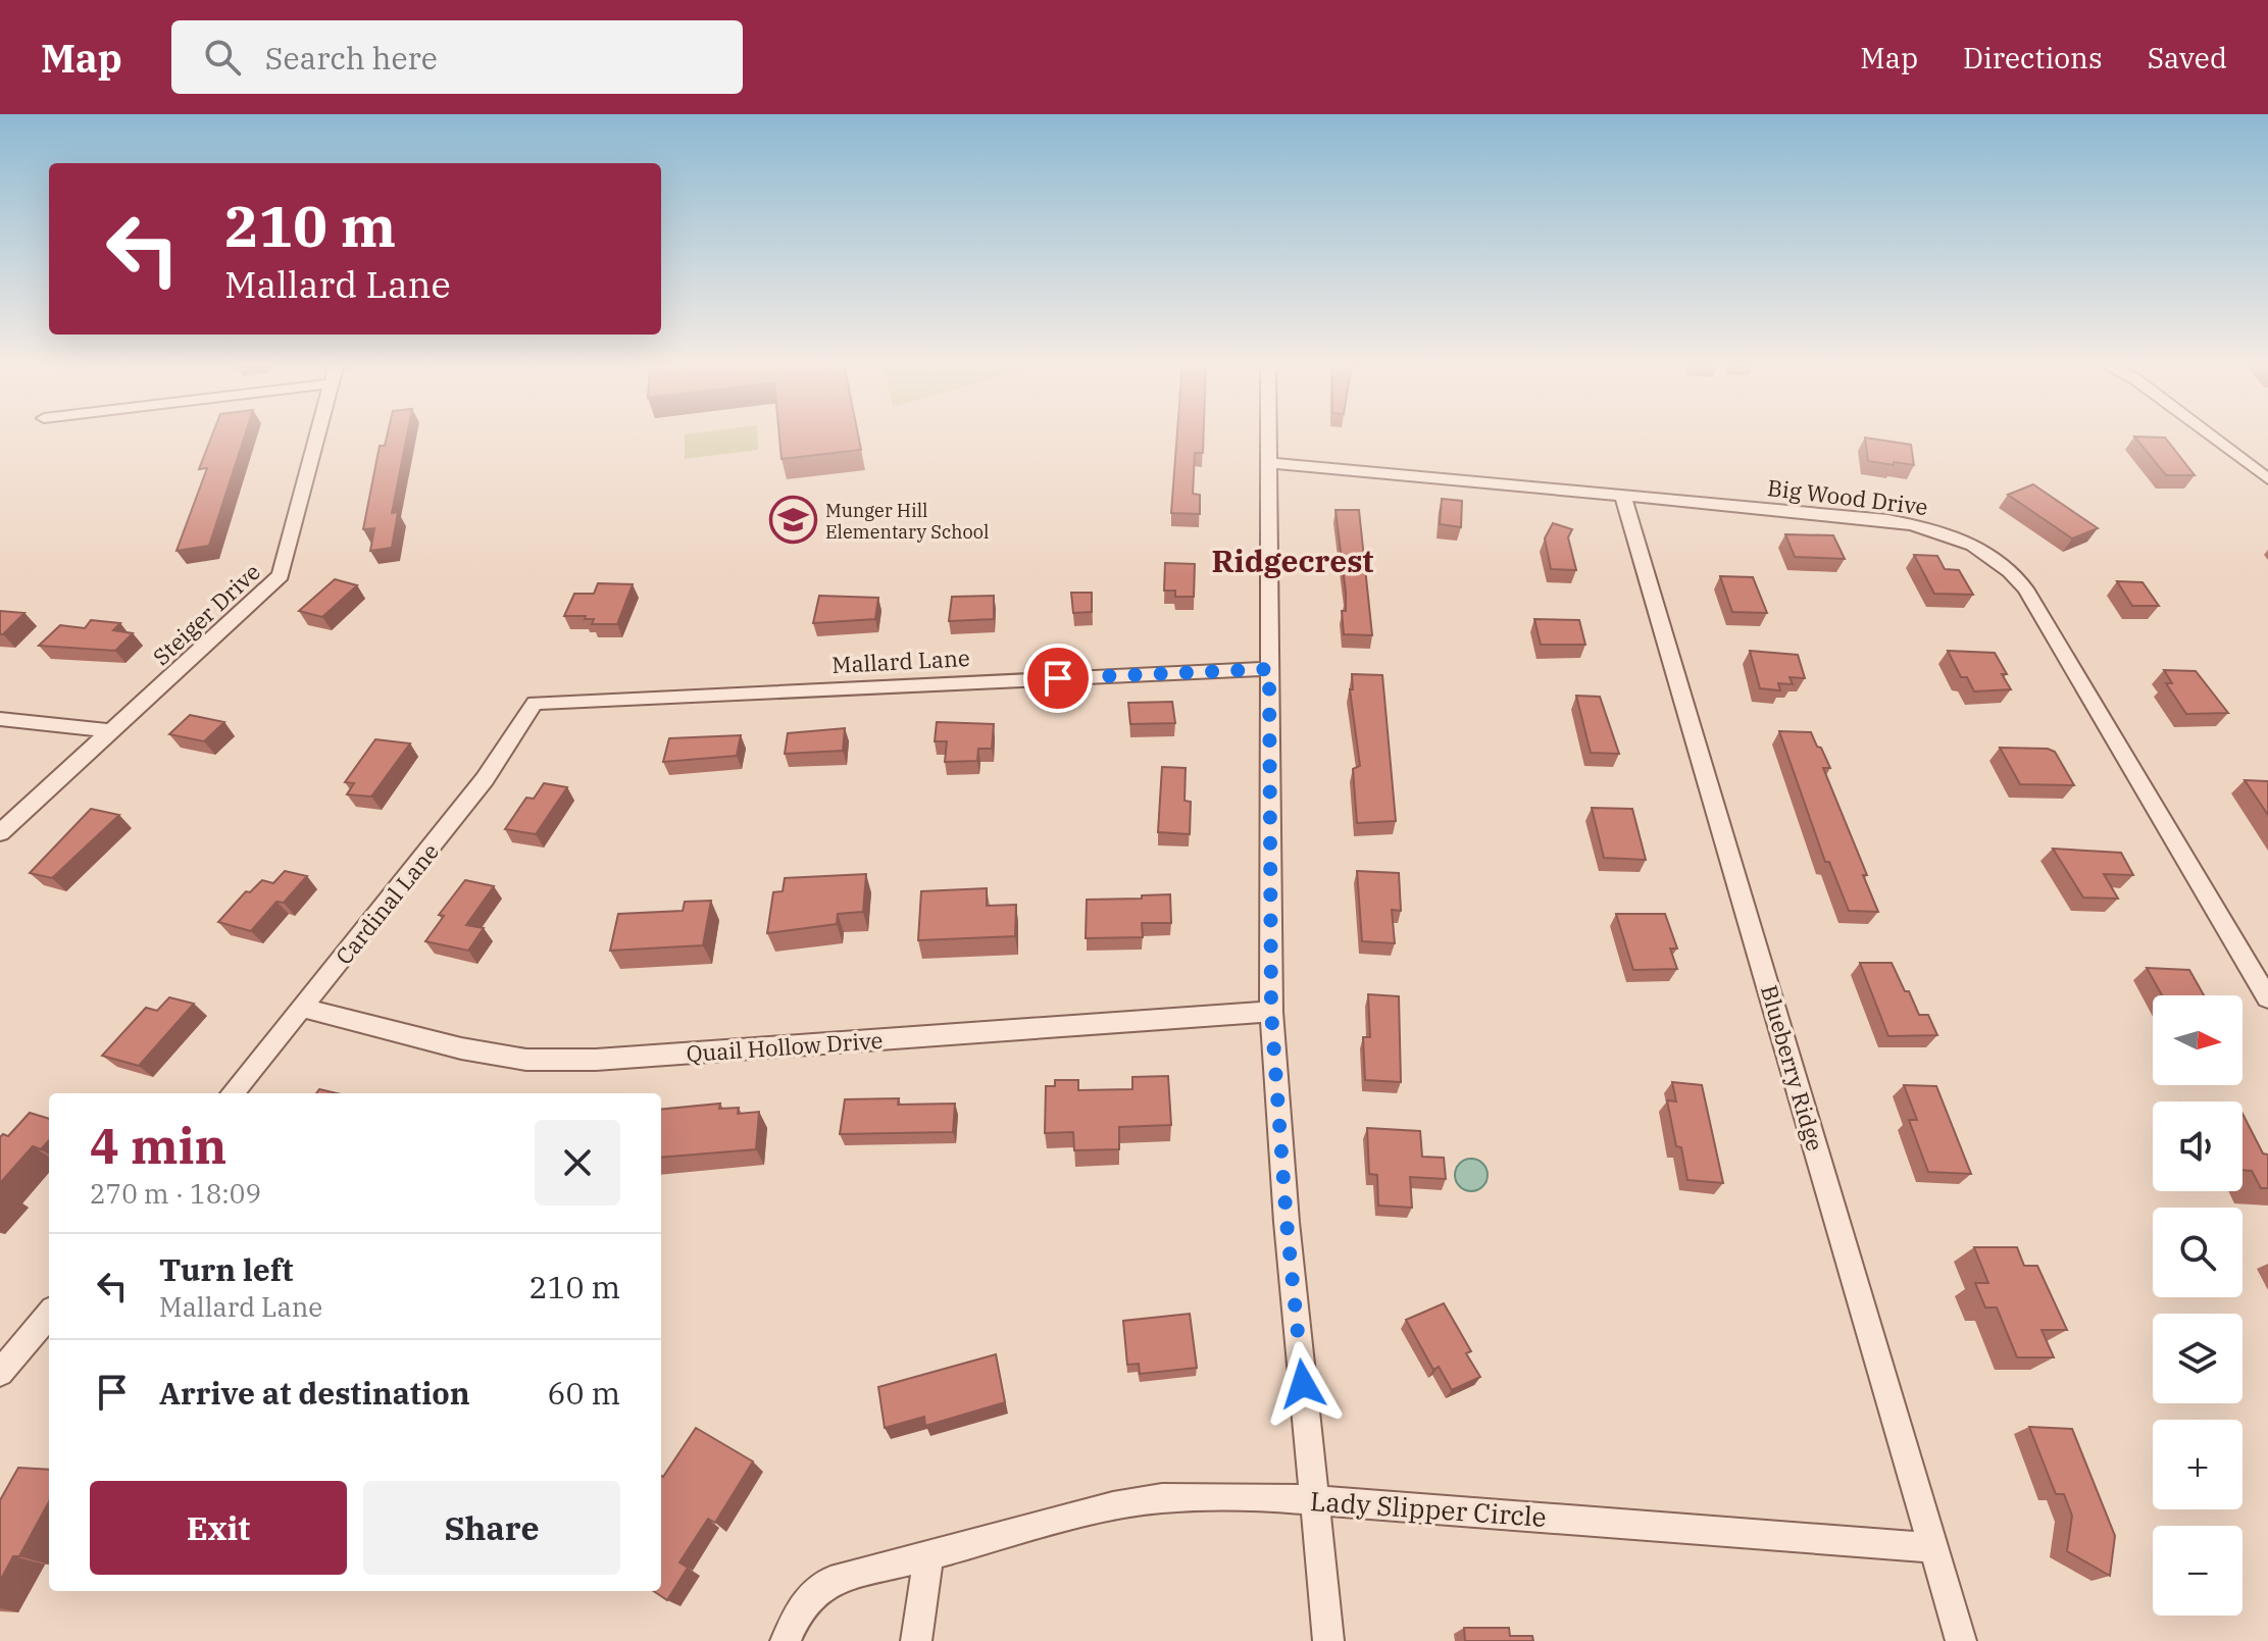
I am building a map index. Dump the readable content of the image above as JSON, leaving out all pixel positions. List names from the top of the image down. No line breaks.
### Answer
{"streets":{"street":["Big Wood Drive","Steiger Drive","Mallard Lane","Cardinal Lane","Quail Hollow Drive","Blueberry Ridge","Lady Slipper Circle"]},"crossings":[["Big Wood Drive","Blueberry Ridge"],["Mallard Lane","Cardinal Lane"],["Cardinal Lane","Quail Hollow Drive"],["Blueberry Ridge","Lady Slipper Circle"]],"districts":["Ridgecrest"],"places":{"school or university":["Munger Hill Elementary School"]},"north":"right","page":{"header":"Map","search":"Search here","nav":["Map","Directions","Saved"],"turn":["210 m","Mallard Lane"],"map_buttons":["+","−"],"heading":["4 min","270 m · 18:09"],"list":[{"name":"Turn left","note":"Mallard Lane","value":"210 m"},{"name":"Arrive at destination","value":"60 m"}],"buttons":["Exit","Share"]}}
